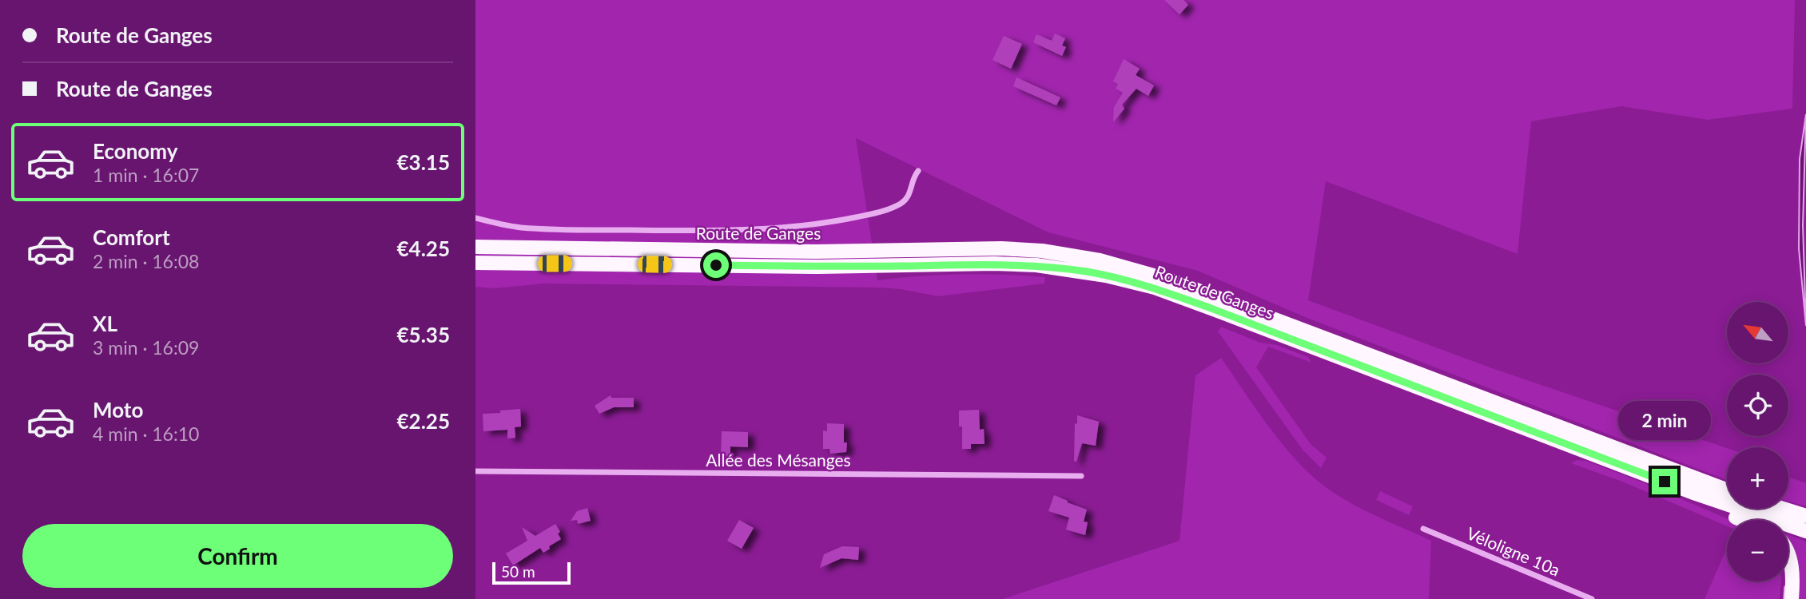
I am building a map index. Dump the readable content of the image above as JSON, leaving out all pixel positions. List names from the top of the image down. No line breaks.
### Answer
{"streets":{"main road":["Route de Ganges"],"street":["Allée des Mésanges","Véloligne 10a"]},"scale_bar":"50 m","north":"top left","page":{"banner":["Route de Ganges","Route de Ganges"],"list":[{"name":"Economy","note":"1 min · 16:07","value":"€3.15"},{"name":"Comfort","note":"2 min · 16:08","value":"€4.25"},{"name":"XL","note":"3 min · 16:09","value":"€5.35"},{"name":"Moto","note":"4 min · 16:10","value":"€2.25"}],"map_buttons":["+","−"],"bubble":"2 min","buttons":"Confirm","scale":"50 m"}}
